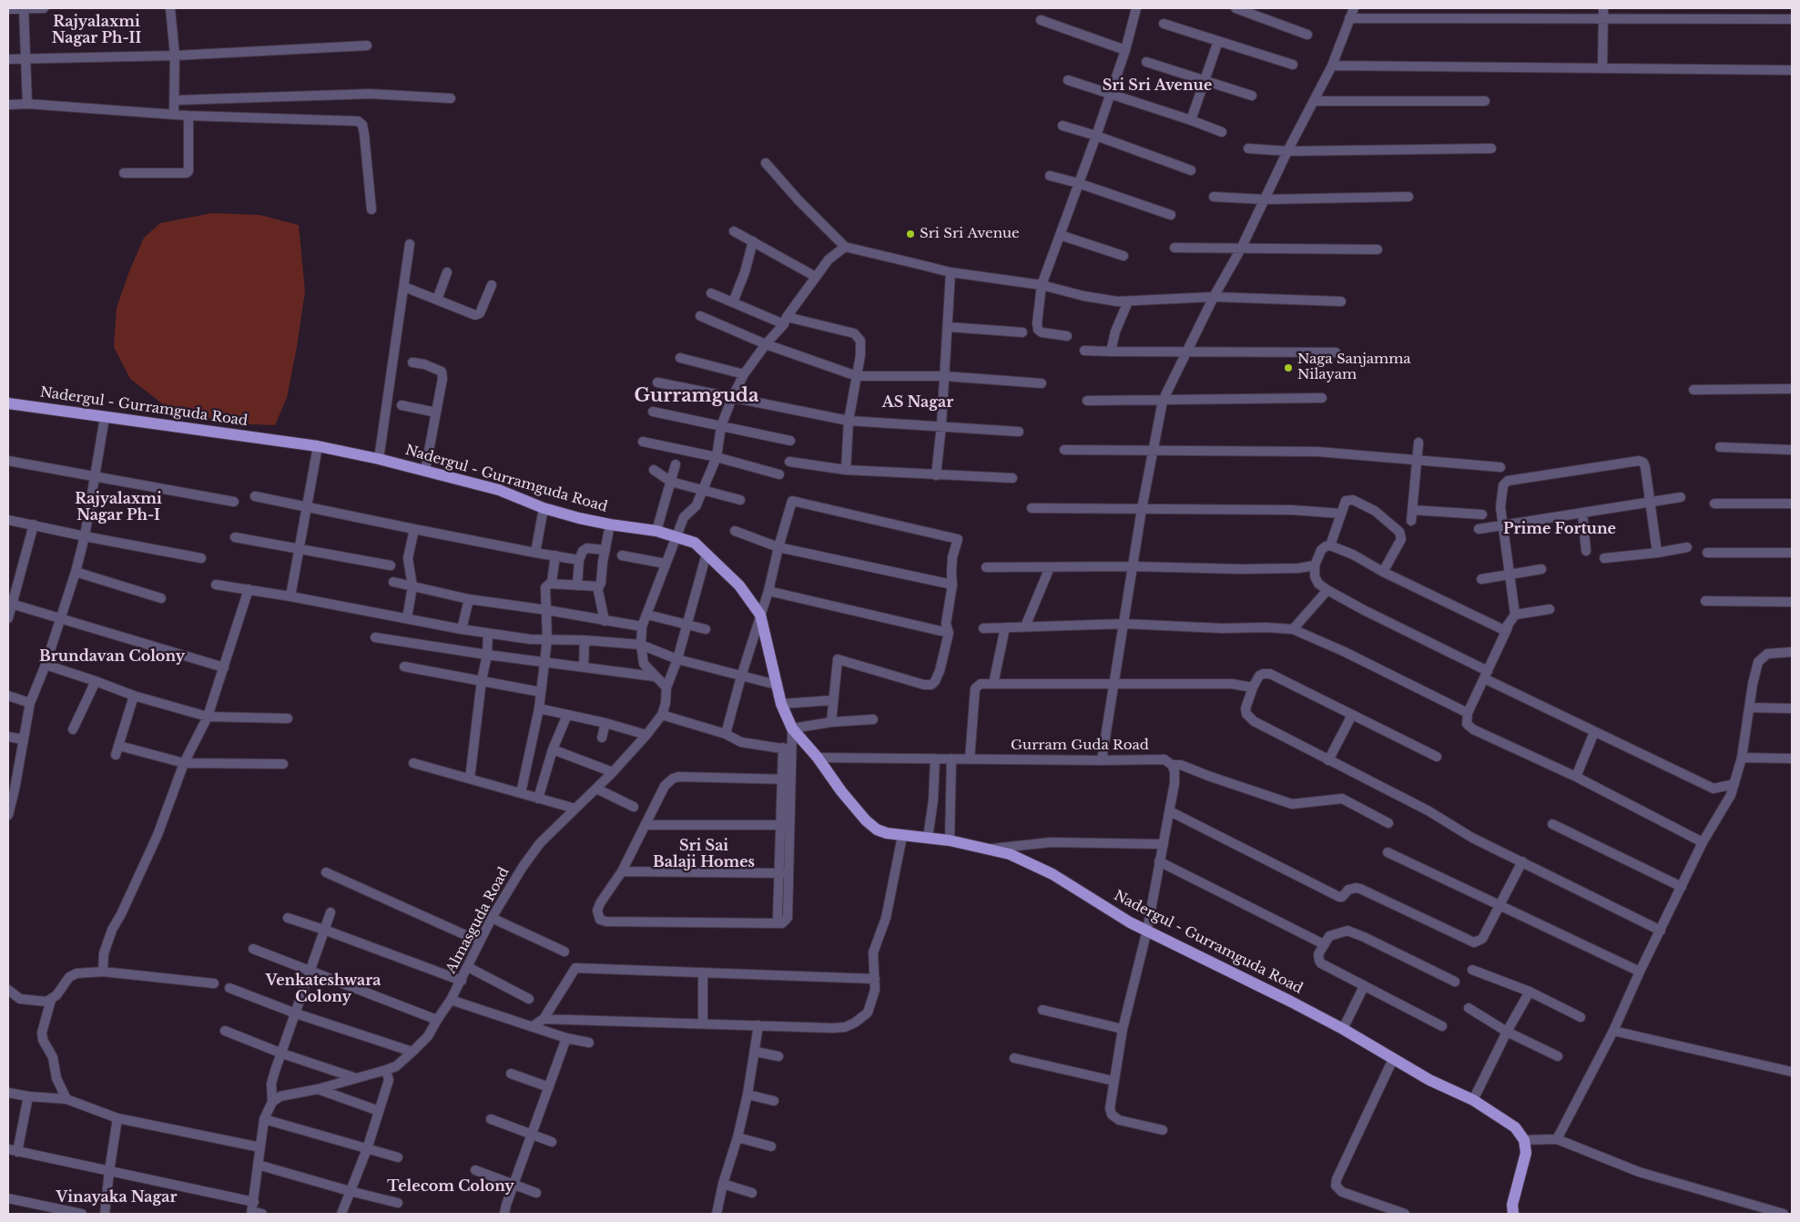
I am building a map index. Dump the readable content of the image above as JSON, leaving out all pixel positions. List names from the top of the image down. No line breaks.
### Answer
{"streets":{"main road":["Nadergul - Gurramguda Road"],"street":["Gurram Guda Road","Almasguda Road"]},"crossings":[["Nadergul - Gurramguda Road","Gurram Guda Road"],["Nadergul - Gurramguda Road","Almasguda Road"]],"districts":["Rajyalaxmi Nagar Ph-II","Sri Sri Avenue","Gurramguda","AS Nagar","Rajyalaxmi Nagar Ph-I","Prime Fortune","Brundavan Colony","Sri Sai Balaji Homes","Venkateshwara Colony","Telecom Colony","Vinayaka Nagar"],"places":["Sri Sri Avenue","Naga Sanjamma Nilayam"]}
